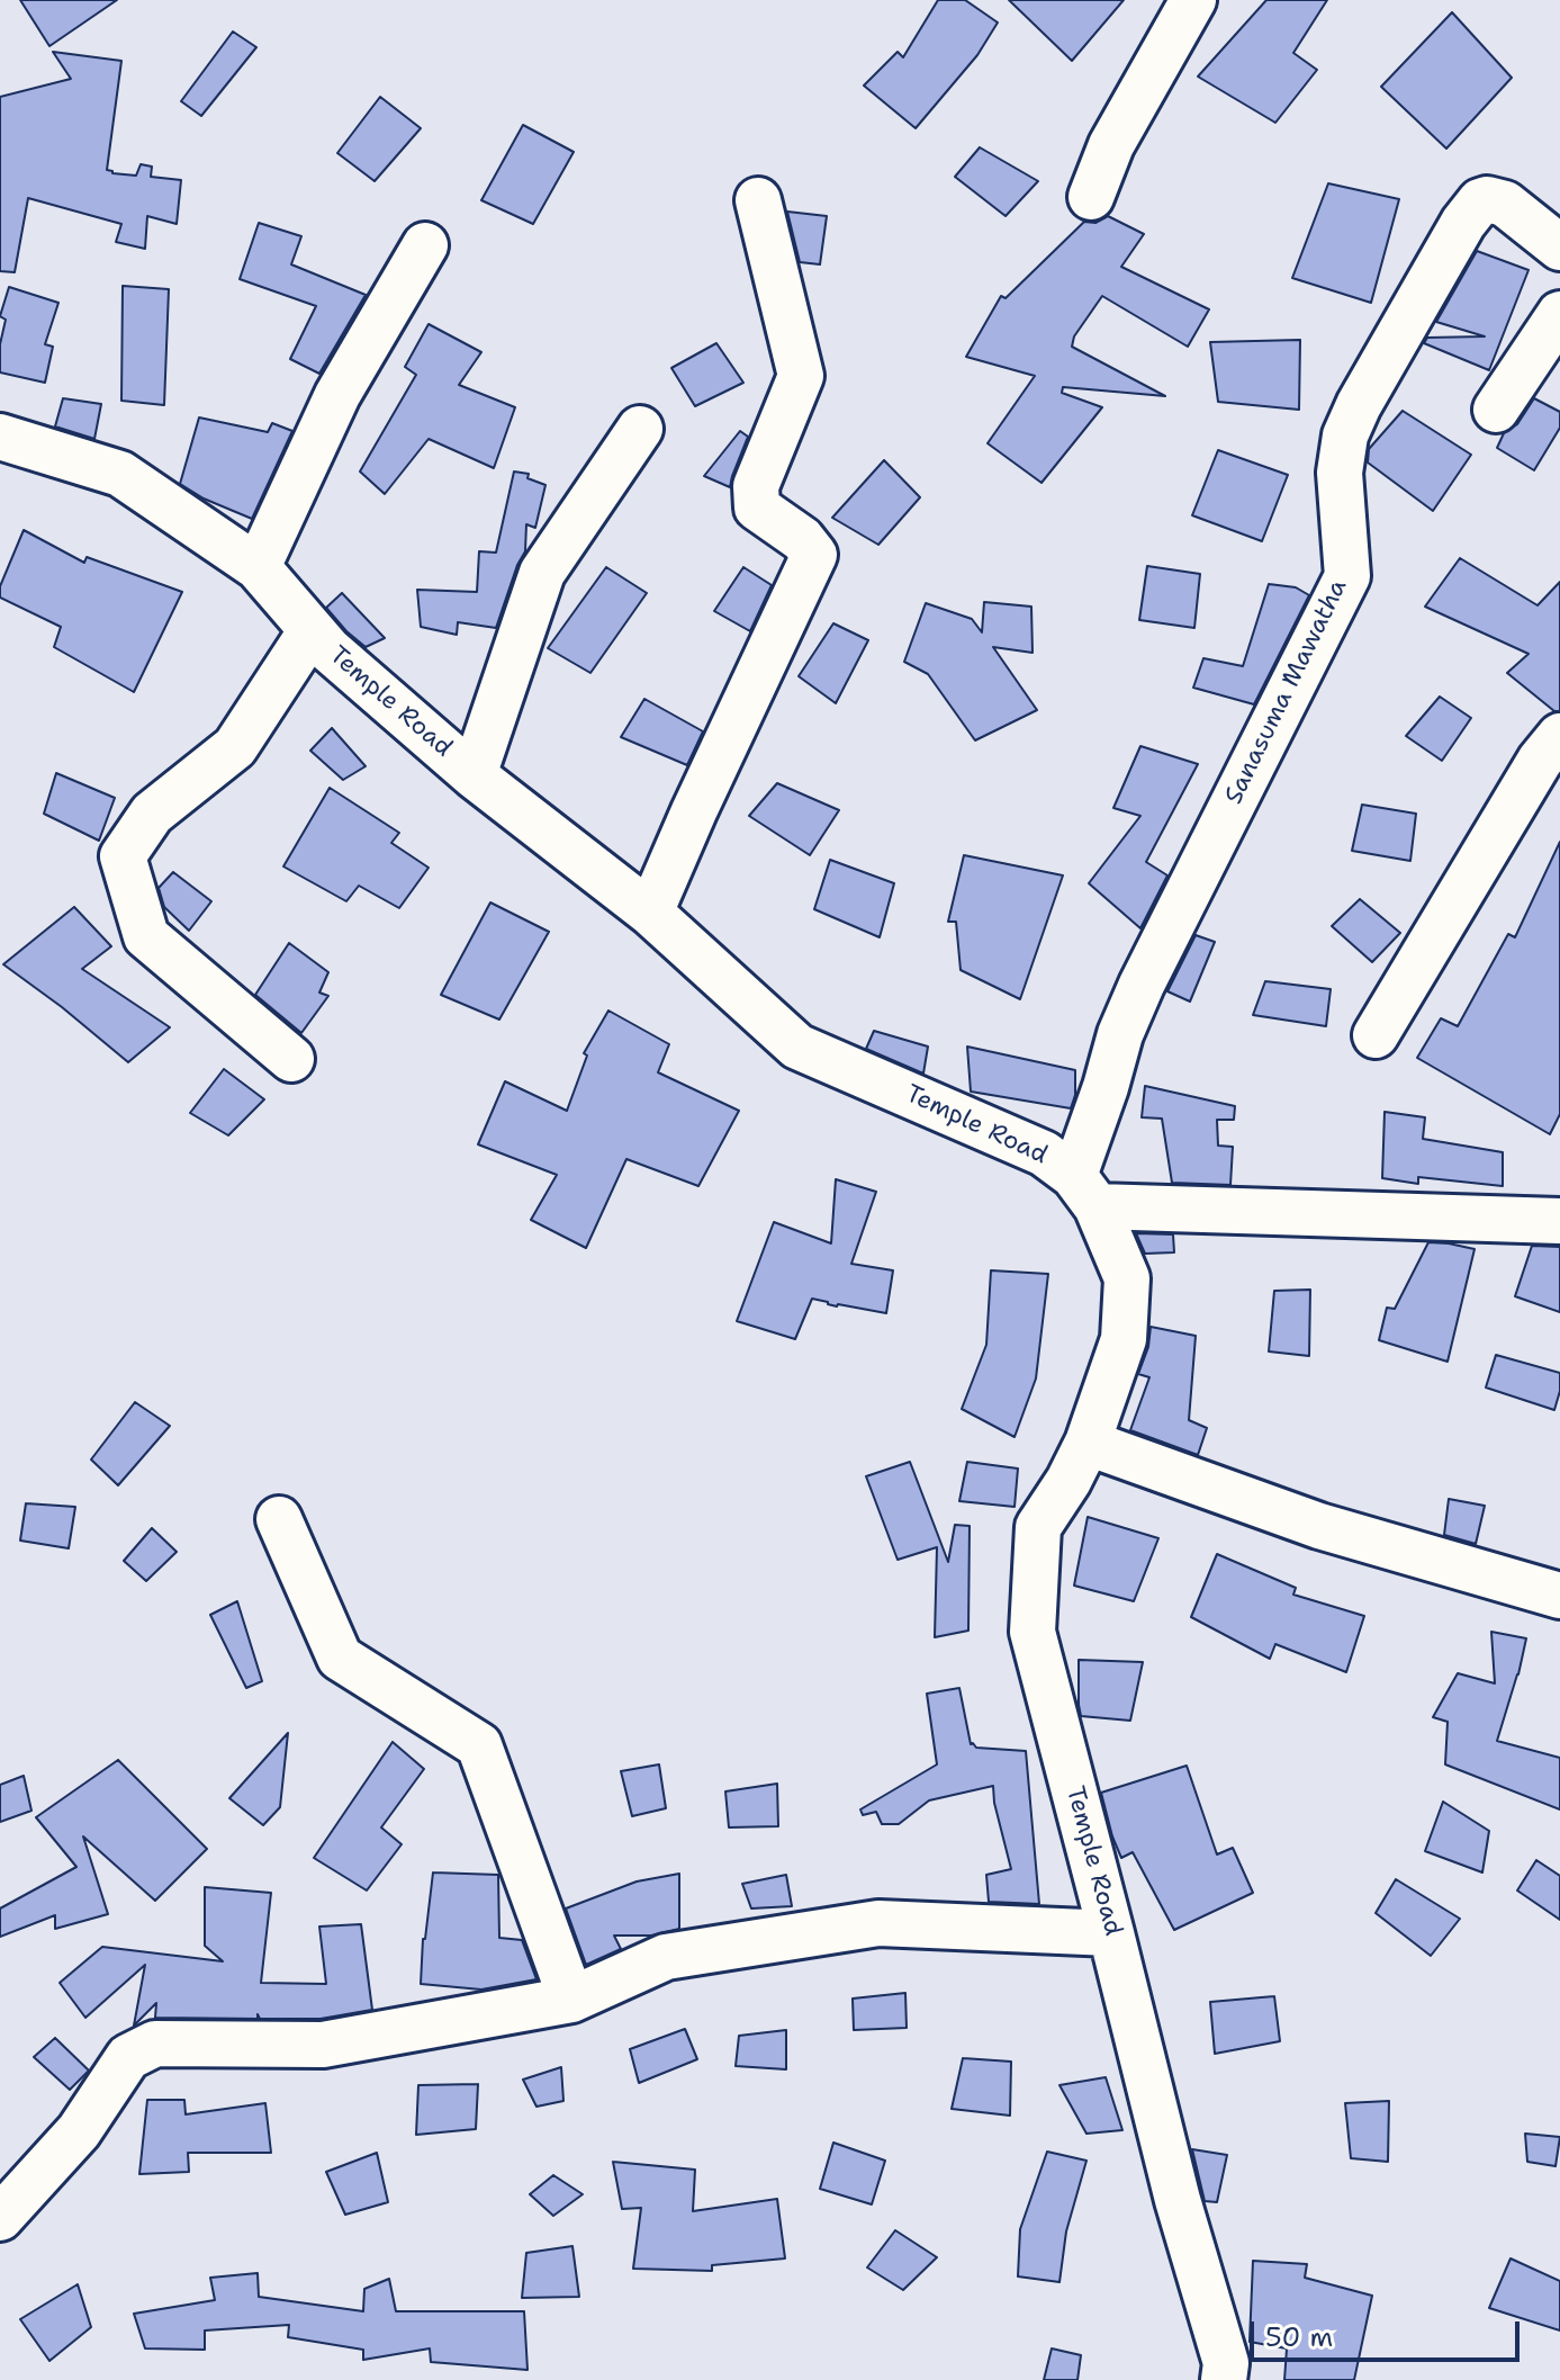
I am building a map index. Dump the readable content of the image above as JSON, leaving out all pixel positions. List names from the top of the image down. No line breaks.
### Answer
{"streets":{"street":["Sanasuma Mawatha","Temple Road"]},"crossings":[["Sanasuma Mawatha","Temple Road"]],"scale_bar":"50 m"}
